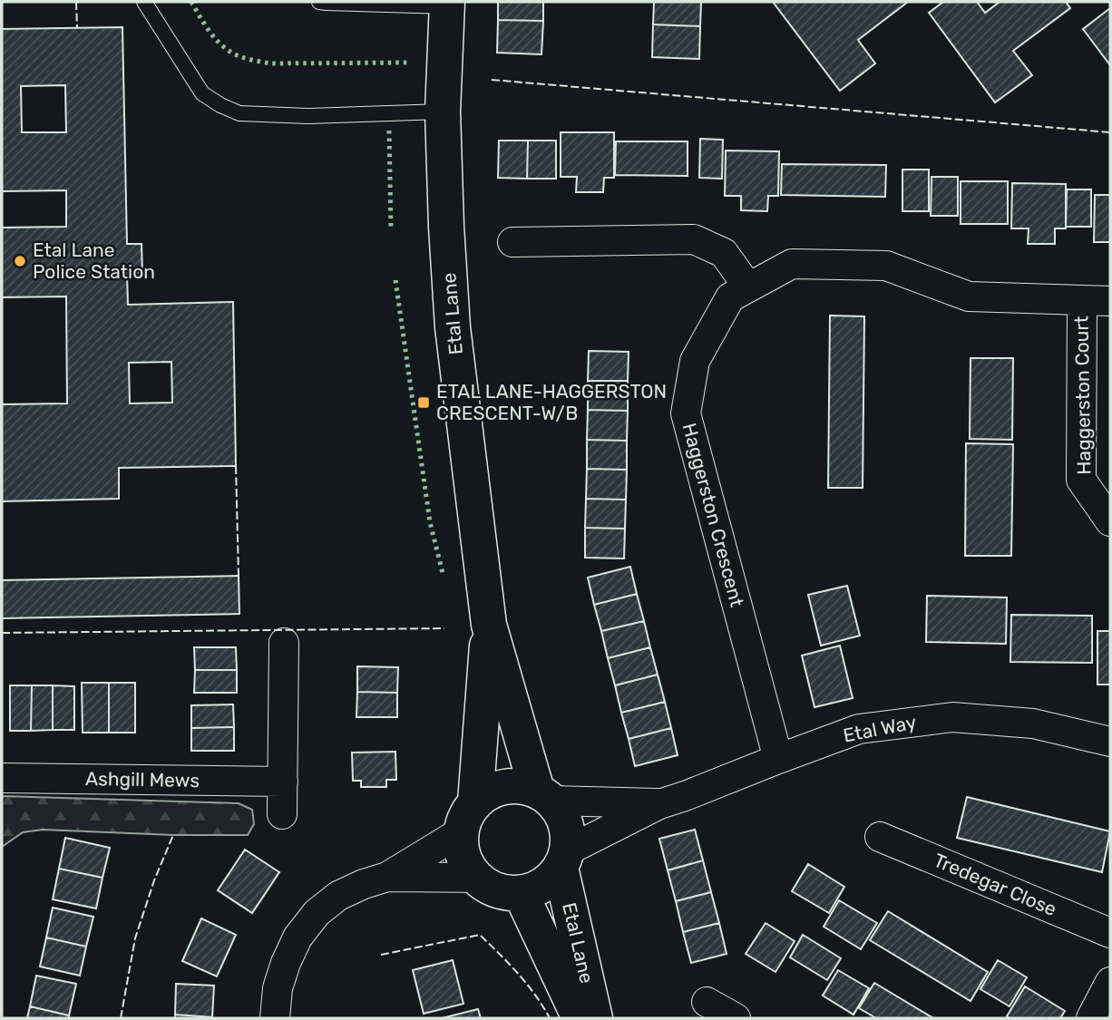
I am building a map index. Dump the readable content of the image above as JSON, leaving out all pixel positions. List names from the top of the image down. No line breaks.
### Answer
{"streets":{"street":["Etal Lane","Haggerston Court","Haggerston Crescent","Etal Way","Ashgill Mews","Tredegar Close"]},"crossings":[["Etal Lane","Etal Way"],["Haggerston Court","Haggerston Crescent"],["Haggerston Crescent","Etal Way"]],"places":{"other":["Etal Lane Police Station"],"transit":["ETAL LANE-HAGGERSTON CRESCENT-W/B"]}}
